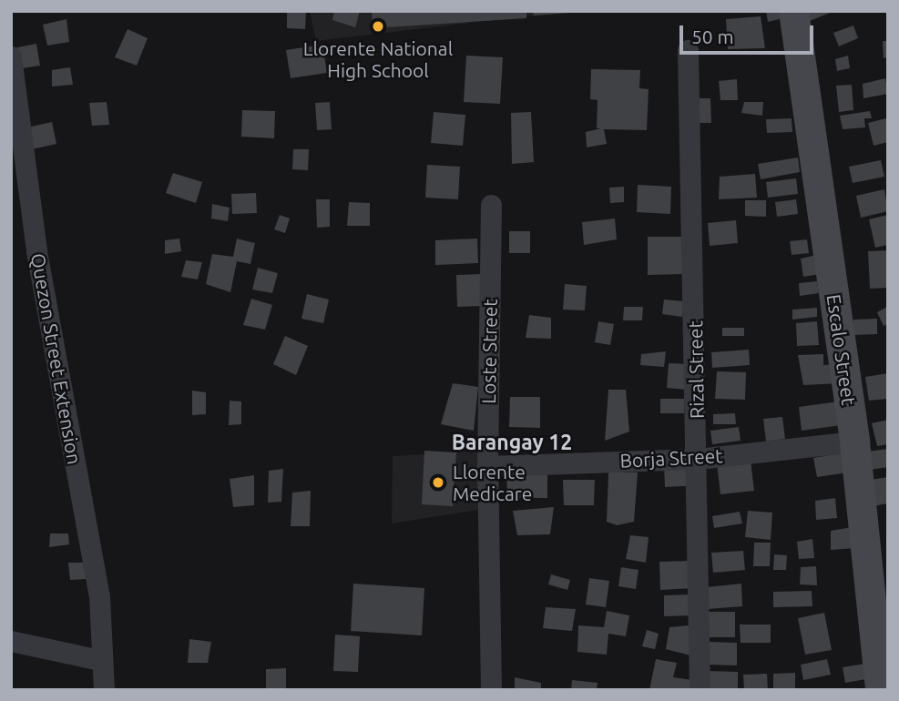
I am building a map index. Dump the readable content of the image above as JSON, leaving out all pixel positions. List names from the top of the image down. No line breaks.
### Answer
{"streets":{"street":["Escalo Street","Loste Street","Quezon Street Extension","Rizal Street","Borja Street"]},"crossings":[["Escalo Street","Borja Street"],["Loste Street","Borja Street"],["Rizal Street","Borja Street"]],"districts":["Barangay 12"],"places":["Llorente National High School","Llorente Medicare"],"scale_bar":"50 m"}
